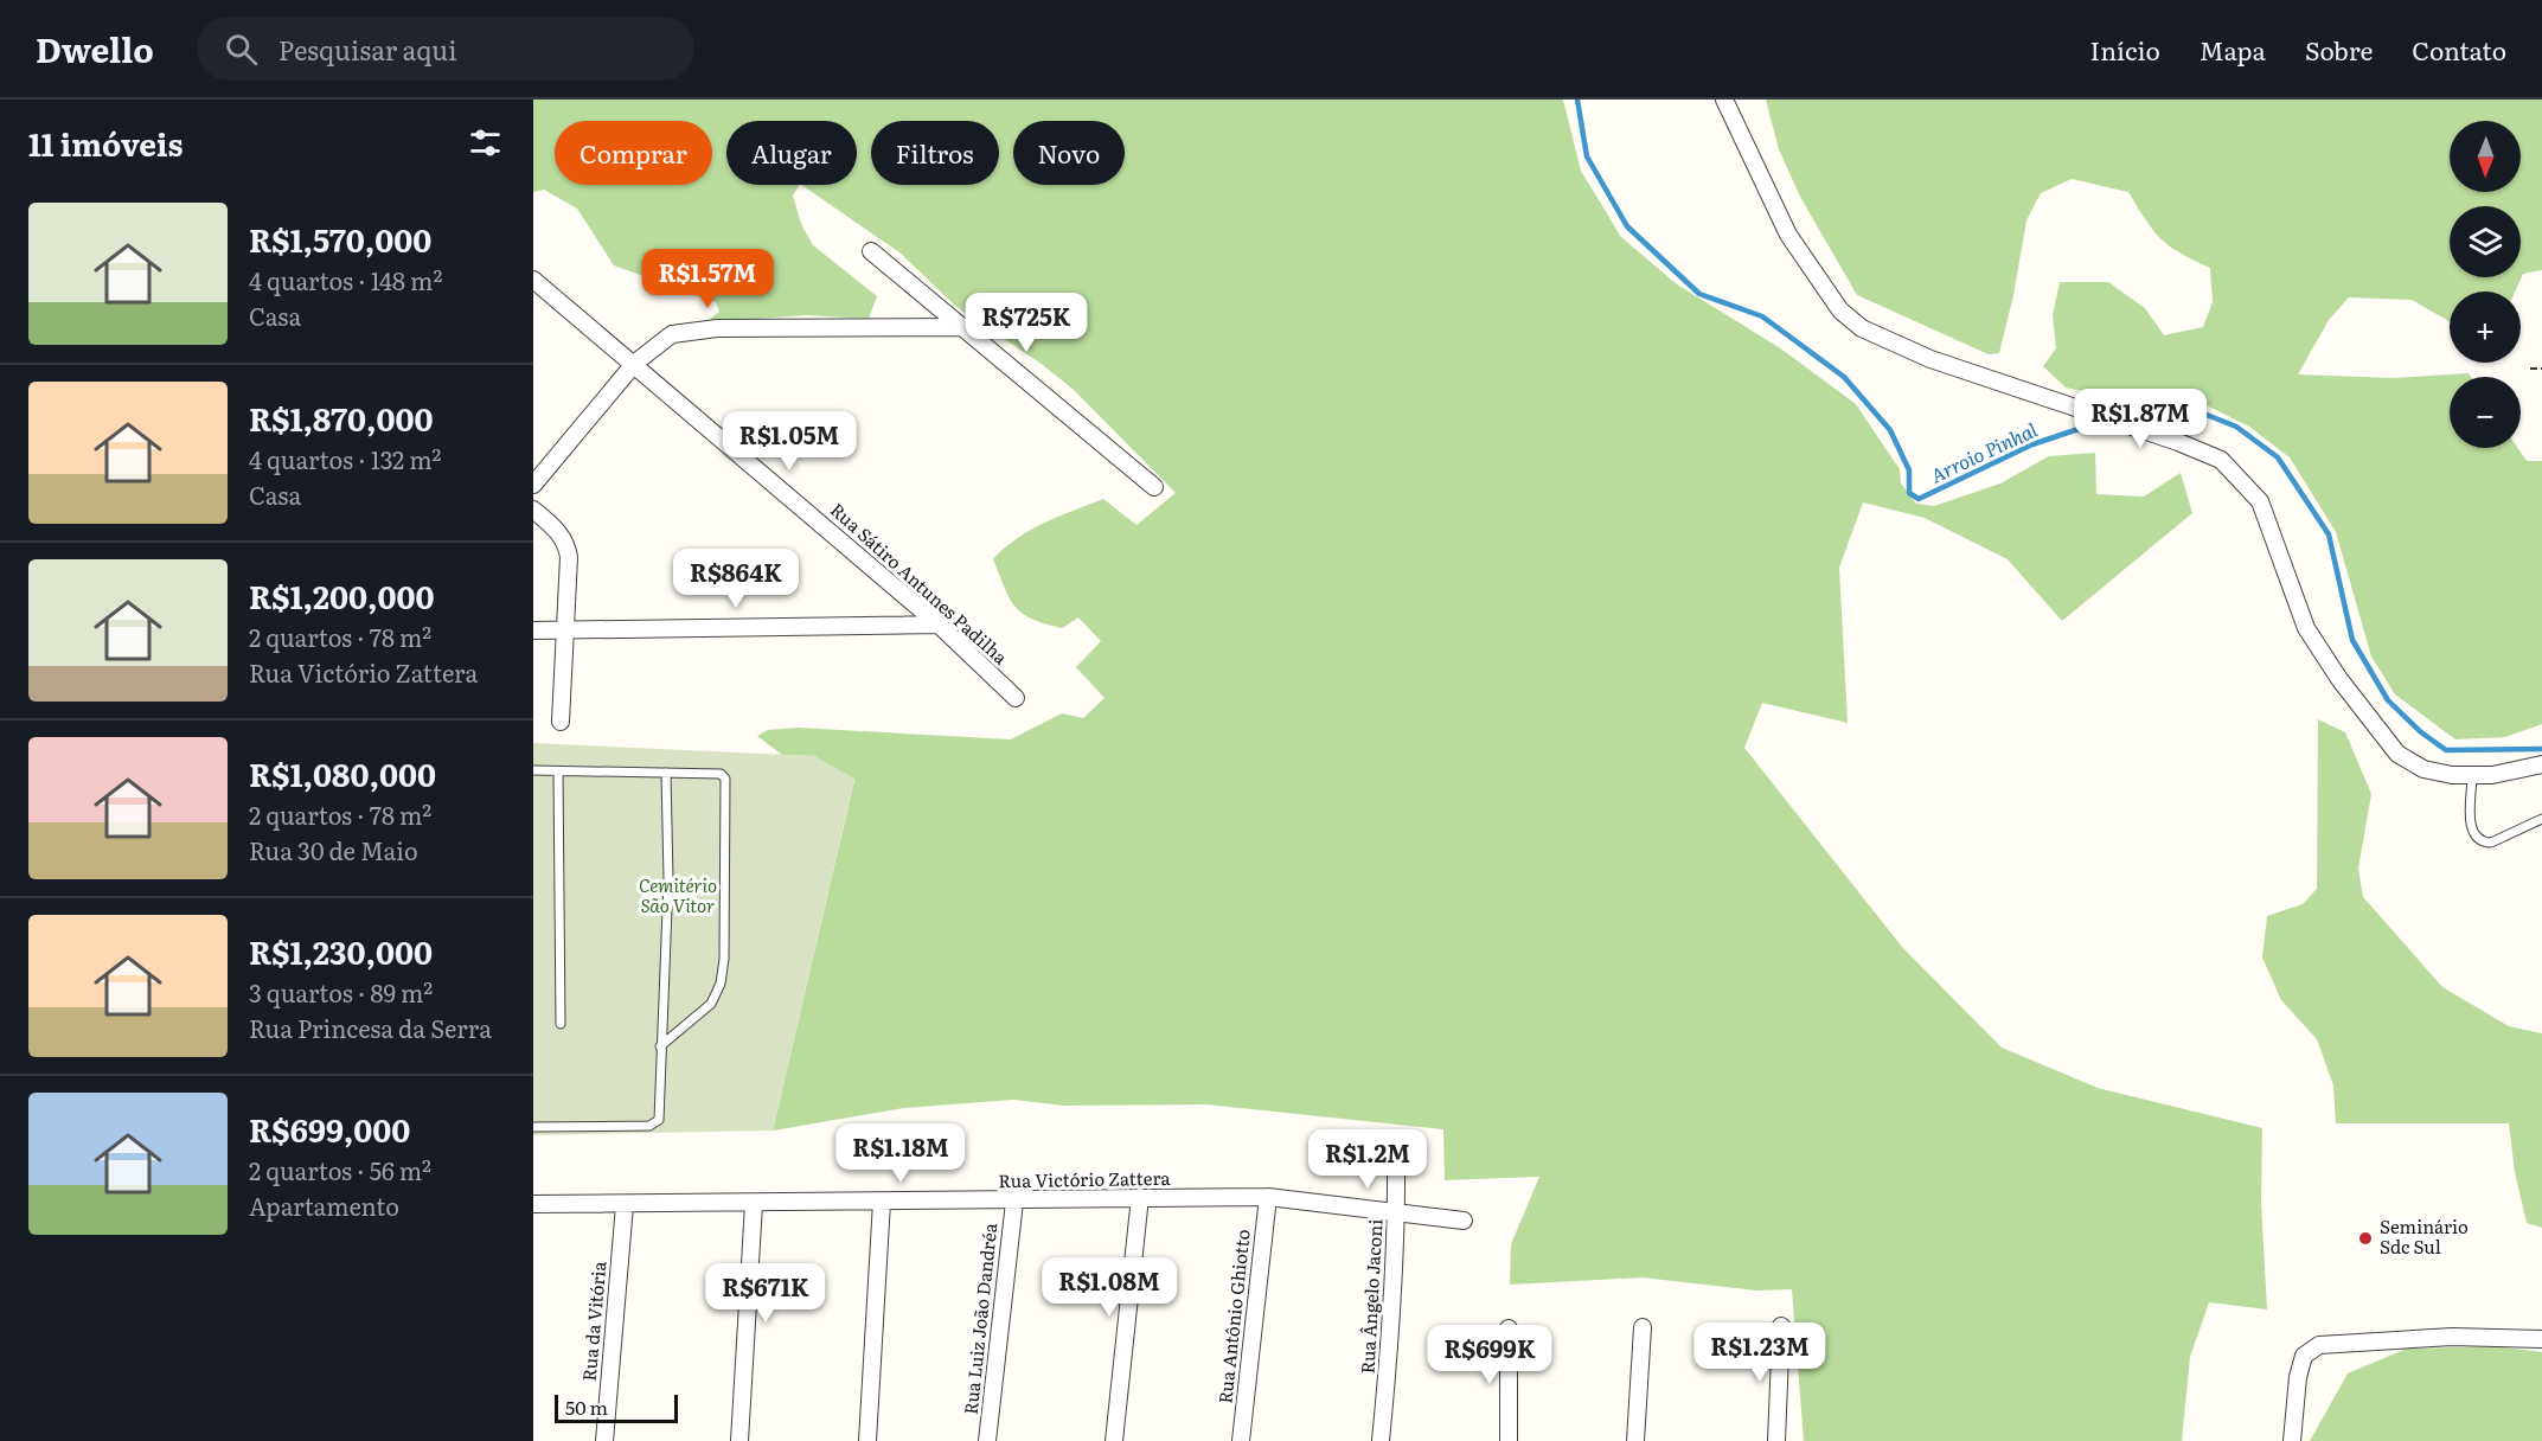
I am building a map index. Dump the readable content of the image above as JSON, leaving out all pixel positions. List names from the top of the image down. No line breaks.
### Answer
{"streets":{"street":["Rua Sátiro Antunes Padilha","Rua Victório Zattera","Rua Ângelo Jaconi","Rua Antônio Ghiotto","Rua Luiz João Dandréa","Rua da Vitória"]},"crossings":[["Rua Victório Zattera","Rua Ângelo Jaconi"],["Rua Victório Zattera","Rua Antônio Ghiotto"],["Rua Victório Zattera","Rua Luiz João Dandréa"],["Rua Victório Zattera","Rua da Vitória"]],"water":["Arroio Pinhal"],"parks":["Cemitério São Vitor"],"places":["Seminário Sdc Sul"],"scale_bar":"50 m","north":"bottom","page":{"header":"Dwello","search":"Pesquisar aqui","nav":["Início","Mapa","Sobre","Contato"],"heading":"11 imóveis","map_buttons":["+","−"],"chip":["Comprar","Alugar","Filtros","Novo"],"list":[{"name":"R$1,570,000","note":"4 quartos · 148 m² · Casa"},{"name":"R$1,870,000","note":"4 quartos · 132 m² · Casa"},{"name":"R$1,200,000","note":"2 quartos · 78 m² · Rua Victório Zattera"},{"name":"R$1,080,000","note":"2 quartos · 78 m² · Rua 30 de Maio"},{"name":"R$1,230,000","note":"3 quartos · 89 m² · Rua Princesa da Serra"},{"name":"R$699,000","note":"2 quartos · 56 m² · Apartamento"}],"price":["R$1.57M","R$725K","R$1.87M","R$1.05M","R$864K","R$1.18M","R$1.2M","R$1.08M","R$671K","R$1.23M","R$699K"],"scale":"50 m"}}
